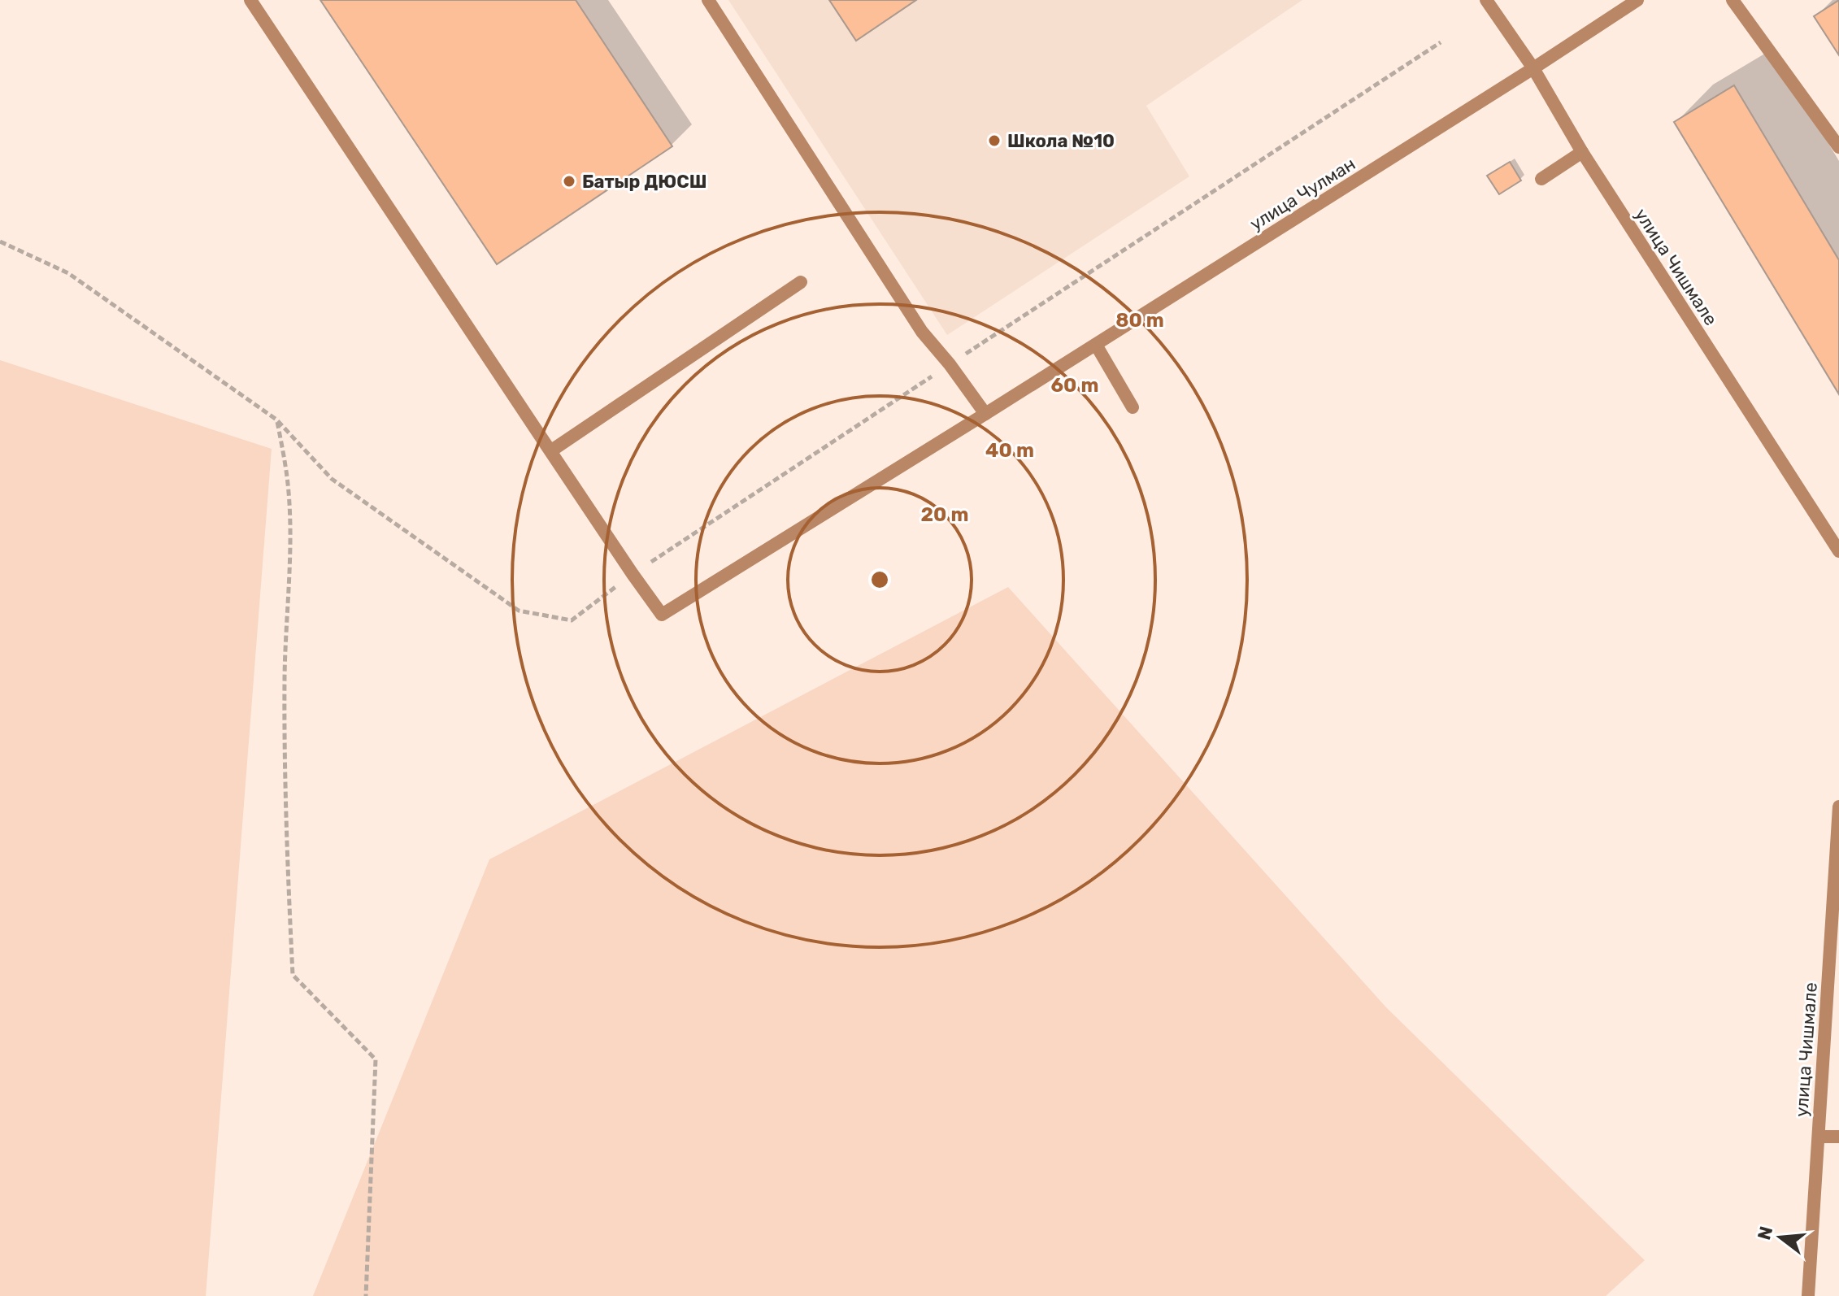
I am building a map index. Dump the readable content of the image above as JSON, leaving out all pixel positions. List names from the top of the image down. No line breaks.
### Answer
{"streets":{"street":["улица Чулман","улица Чишмале"]},"crossings":[["улица Чулман","улица Чишмале"]],"places":["Школа №10","Батыр ДЮСШ"],"north":"left","rings":["80 m","60 m","40 m","20 m"]}
